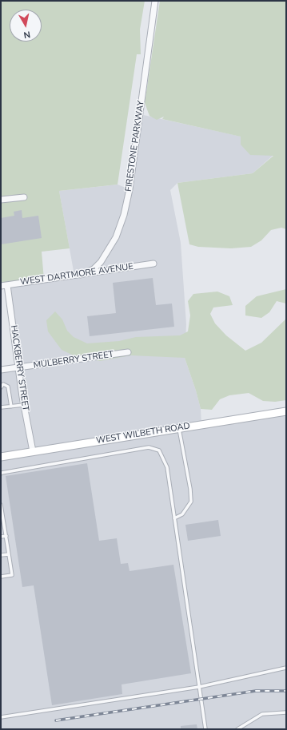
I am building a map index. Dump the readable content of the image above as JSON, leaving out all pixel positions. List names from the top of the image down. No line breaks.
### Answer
{"streets":{"main road":["WEST WILBETH ROAD"],"street":["FIRESTONE PARKWAY","WEST DARTMORE AVENUE","MULBERRY STREET","HACKBERRY STREET"]},"crossings":[["FIRESTONE PARKWAY","WEST DARTMORE AVENUE"],["WEST DARTMORE AVENUE","HACKBERRY STREET"],["MULBERRY STREET","HACKBERRY STREET"],["HACKBERRY STREET","WEST WILBETH ROAD"]],"north":"bottom"}
